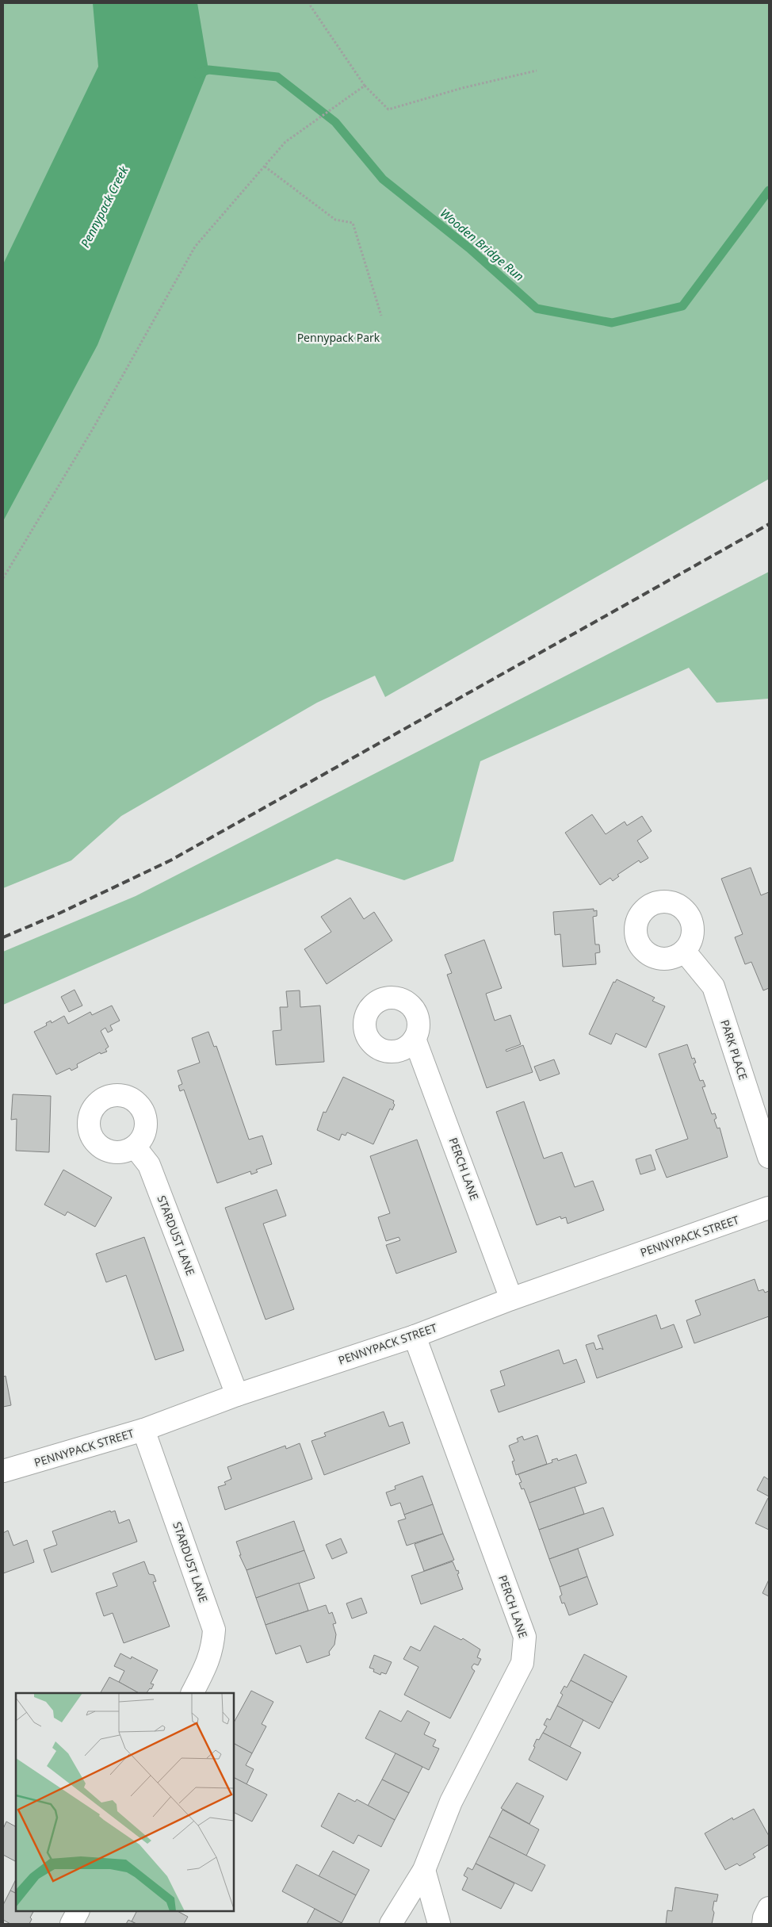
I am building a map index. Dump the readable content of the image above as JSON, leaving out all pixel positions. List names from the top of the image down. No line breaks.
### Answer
{"streets":{"street":["PARK PLACE","PERCH LANE","STARDUST LANE","PENNYPACK STREET"]},"crossings":[["PERCH LANE","PENNYPACK STREET"],["STARDUST LANE","PENNYPACK STREET"]],"water":["Pennypack Creek","Wooden Bridge Run"],"parks":["Pennypack Park"]}
